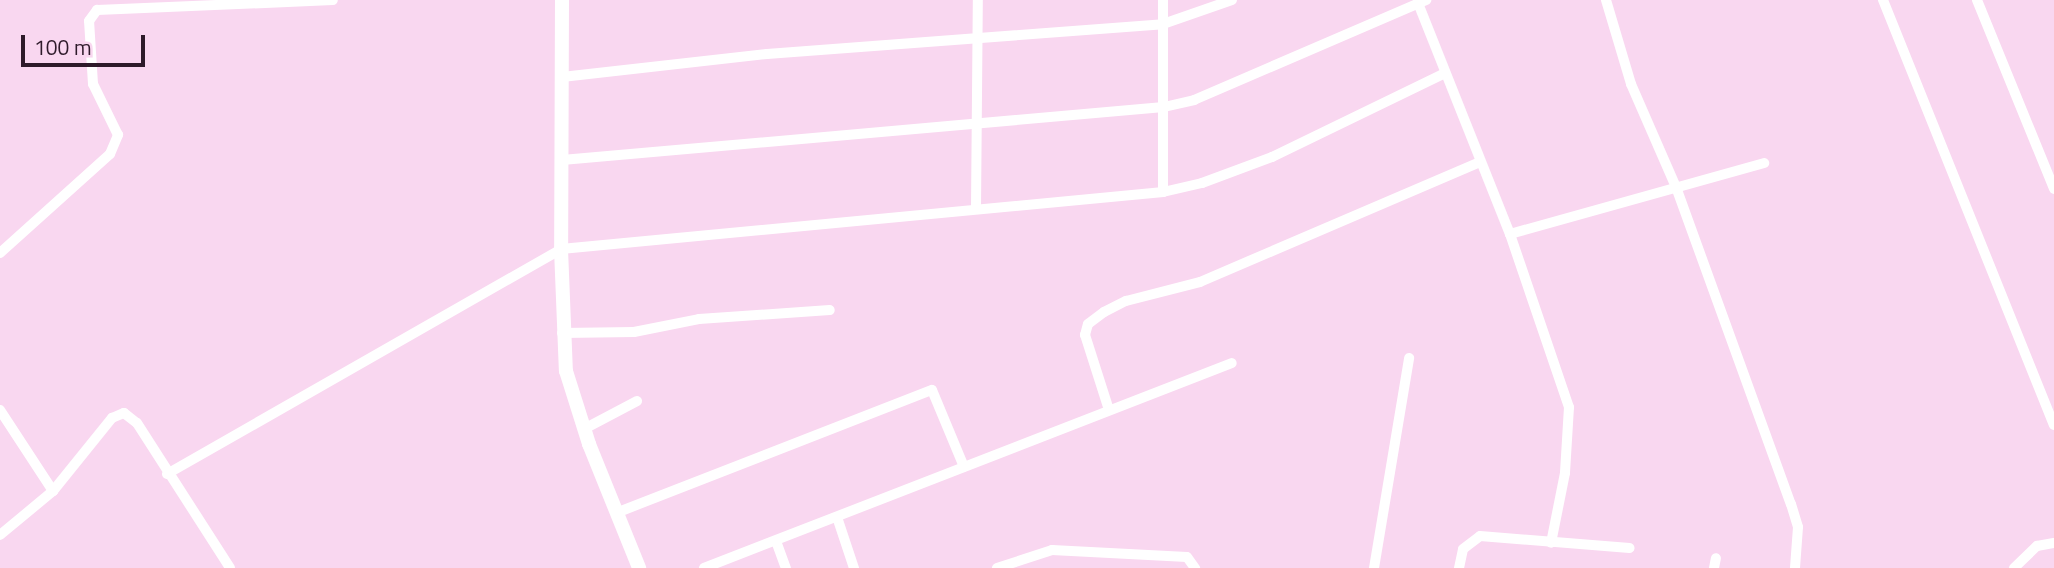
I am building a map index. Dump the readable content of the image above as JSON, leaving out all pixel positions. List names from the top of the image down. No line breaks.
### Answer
{"scale_bar":"100 m"}
